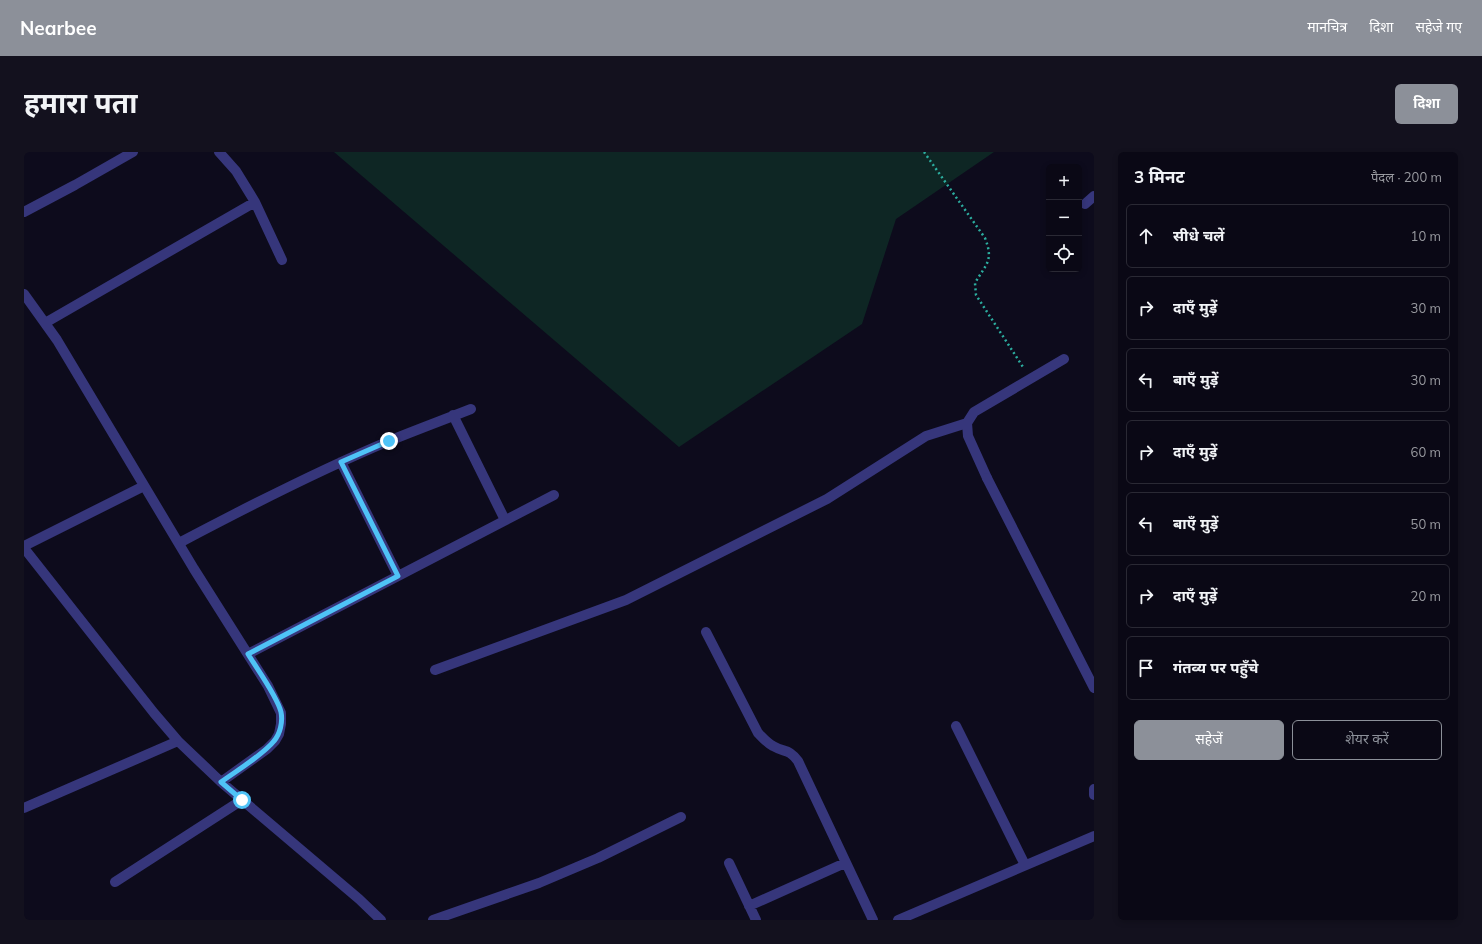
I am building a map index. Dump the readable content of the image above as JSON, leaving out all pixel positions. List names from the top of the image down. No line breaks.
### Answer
{"page":{"header":"Nearbee","nav":["मानचित्र","दिशा","सहेजे गए"],"buttons":["दिशा",["सहेजें","शेयर करें"]],"title":"हमारा पता","heading":["3 मिनट","पैदल · 200 m"],"map_buttons":["+","−"],"list":[["सीधे चलें","10 m"],["दाएँ मुड़ें","30 m"],["बाएँ मुड़ें","30 m"],["दाएँ मुड़ें","60 m"],["बाएँ मुड़ें","50 m"],["दाएँ मुड़ें","20 m"],"गंतव्य पर पहुँचे"]}}
